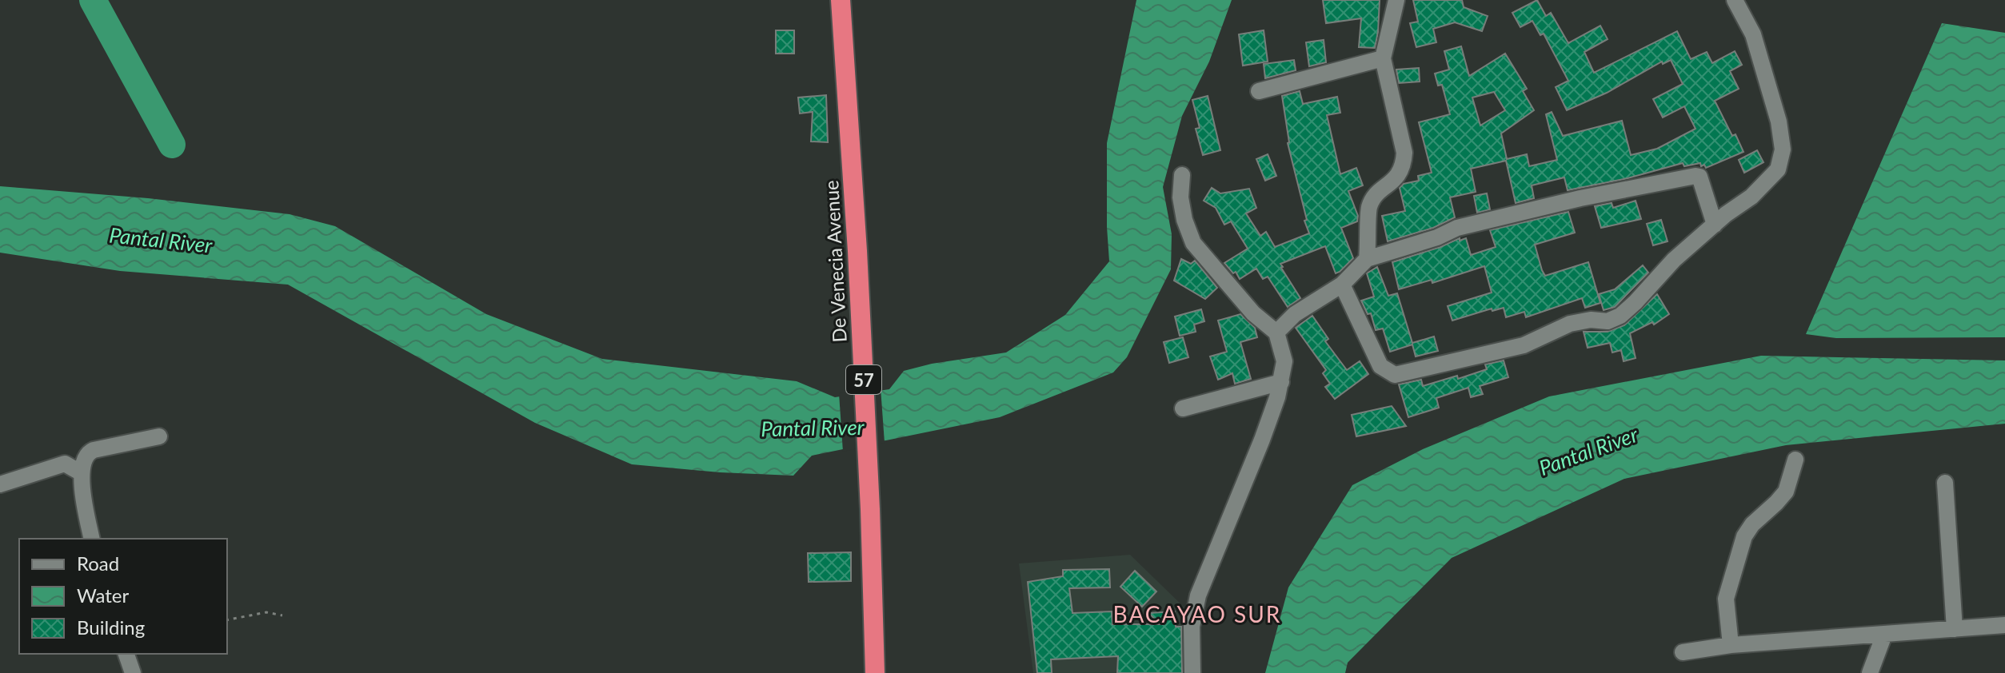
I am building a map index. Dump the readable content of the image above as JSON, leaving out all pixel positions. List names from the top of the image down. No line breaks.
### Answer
{"streets":{"highway":["De Venecia Avenue","57"]},"districts":["BACAYAO SUR"],"water":["Pantal River"],"legend":["Road","Water","Building"]}
